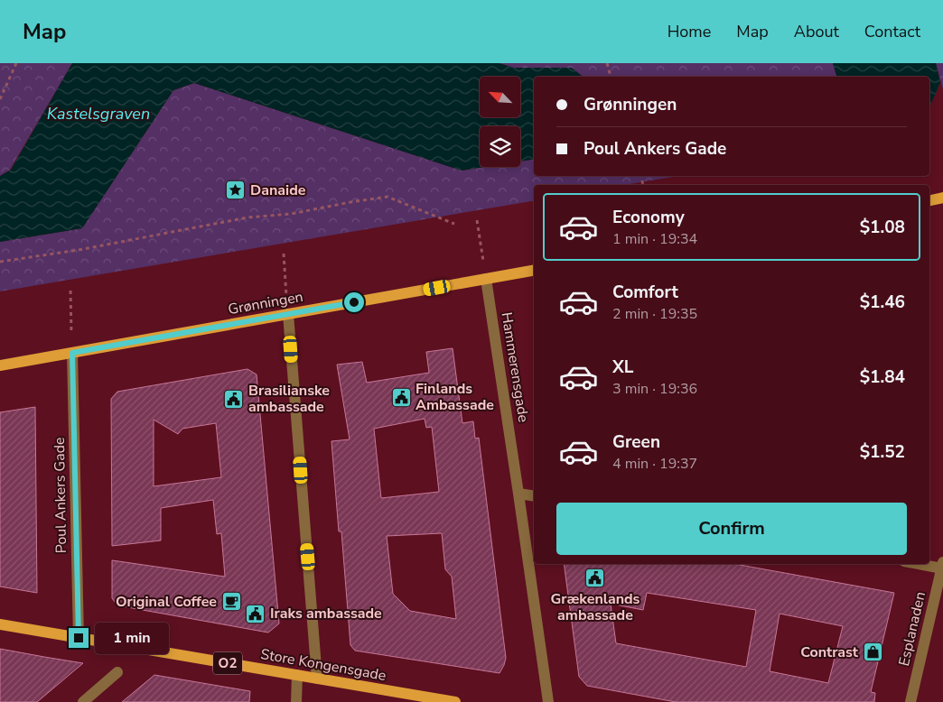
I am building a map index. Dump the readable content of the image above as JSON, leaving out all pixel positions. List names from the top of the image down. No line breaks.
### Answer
{"streets":{"main road":["Grønningen","O2","Store Kongensgade"],"street":["Hammerensgade","Poul Ankers Gade","Esplanaden"]},"crossings":[["Grønningen","Hammerensgade"],["Grønningen","Poul Ankers Gade"],["Poul Ankers Gade","Store Kongensgade"]],"water":["Kastelsgraven"],"places":{"place":["Danaide"],"public building":["Finlands Ambassade","Brasilianske ambassade","Grækenlands ambassade","Iraks ambassade"],"cafe":["Original Coffee"],"shop":["Contrast"]},"north":"top left","page":{"header":"Map","nav":["Home","Map","About","Contact"],"banner":["Grønningen","Poul Ankers Gade"],"list":[{"name":"Economy","note":"1 min · 19:34","value":"$1.08"},{"name":"Comfort","note":"2 min · 19:35","value":"$1.46"},{"name":"XL","note":"3 min · 19:36","value":"$1.84"},{"name":"Green","note":"4 min · 19:37","value":"$1.52"}],"buttons":"Confirm","bubble":"1 min"}}
